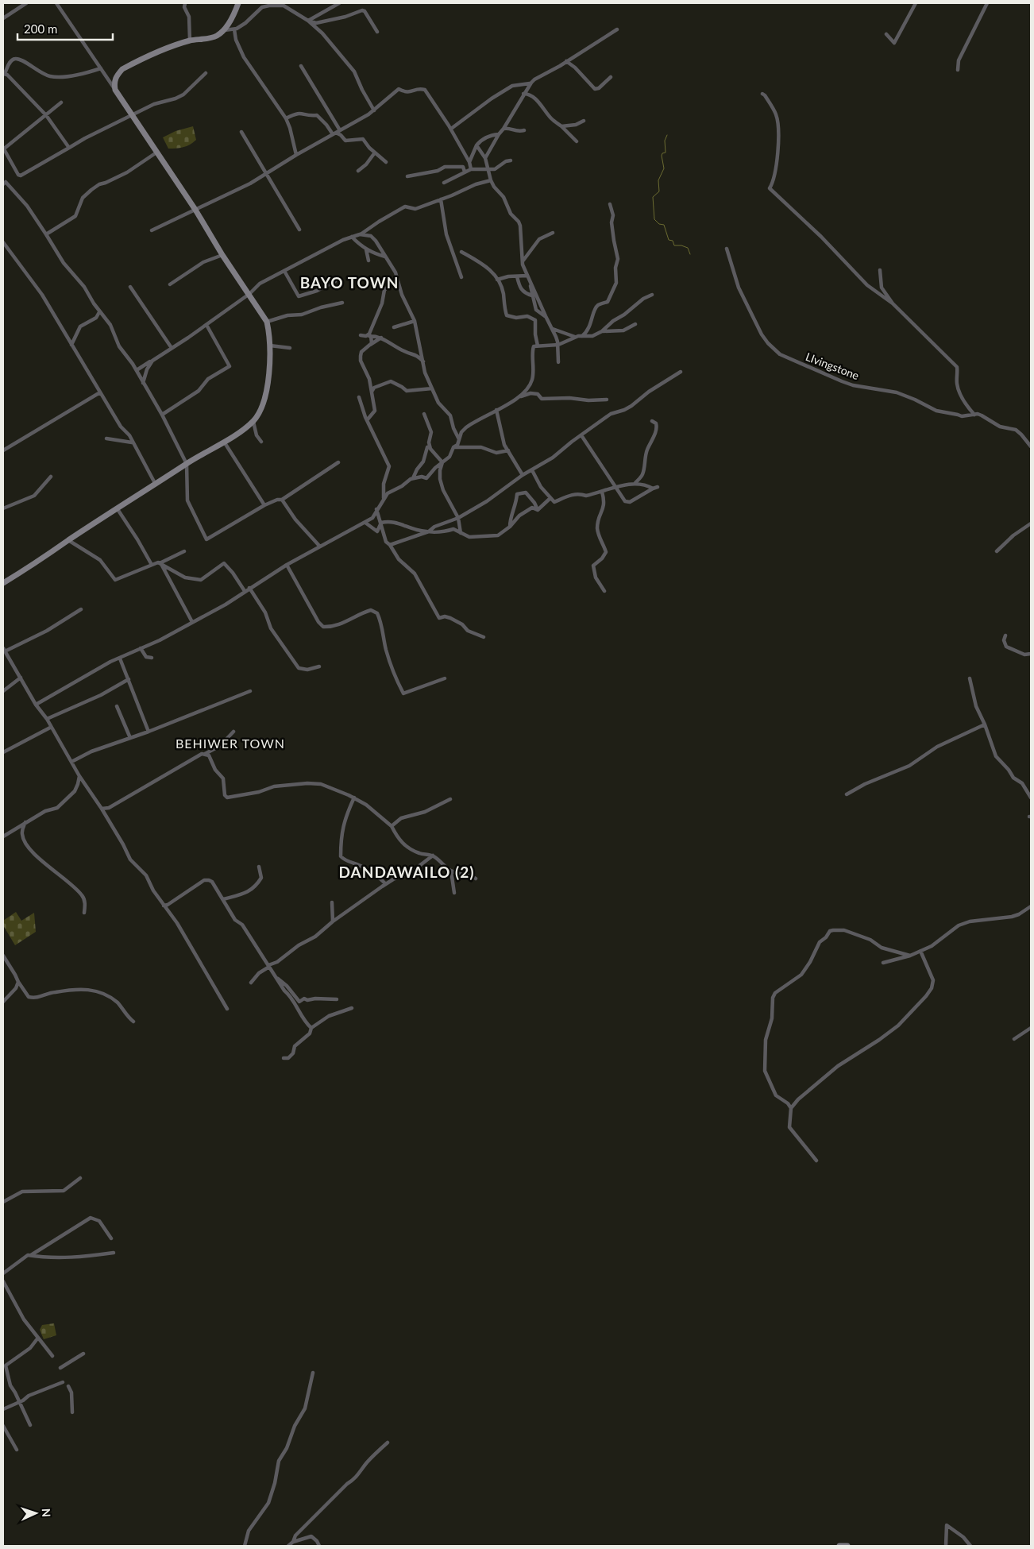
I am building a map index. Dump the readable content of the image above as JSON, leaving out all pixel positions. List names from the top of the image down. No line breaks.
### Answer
{"streets":{"street":["LIvingstone"]},"districts":["BAYO TOWN","BEHIWER TOWN","DANDAWAILO (2)"],"scale_bar":"200 m","north":"right"}
